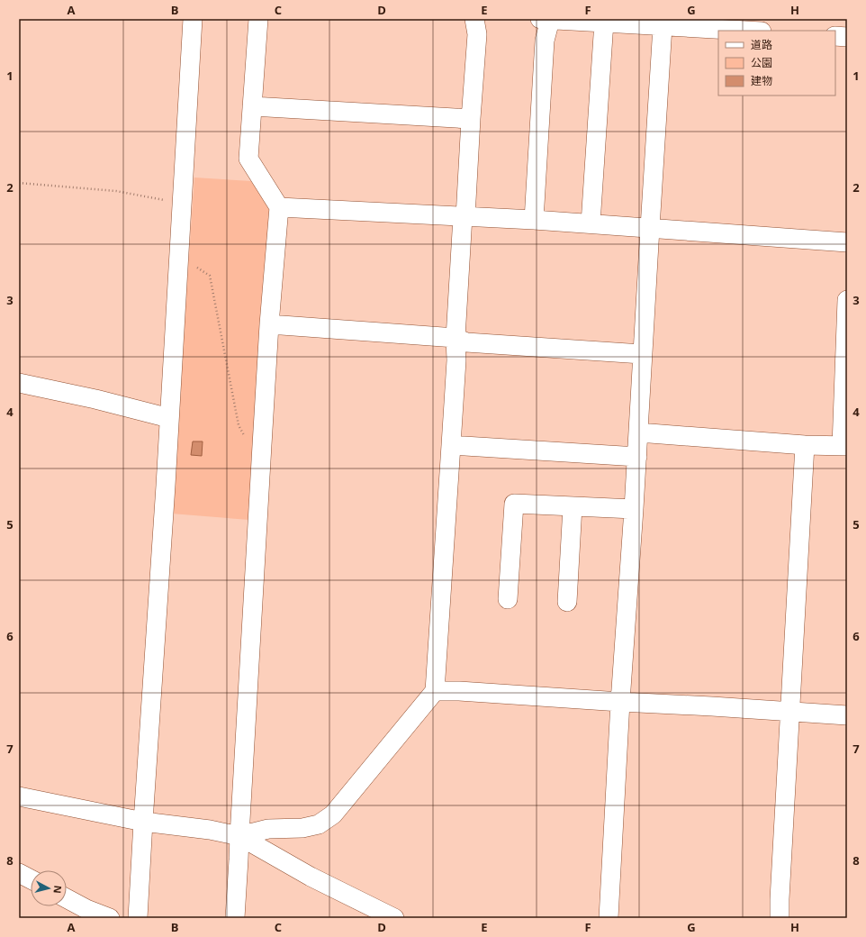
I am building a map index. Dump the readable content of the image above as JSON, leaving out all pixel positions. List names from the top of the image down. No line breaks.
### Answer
{"legend":["道路","公園","建物"],"north":"right","grid":{"columns":["A","B","C","D","E","F","G","H"],"rows":["1","2","3","4","5","6","7","8"]}}
